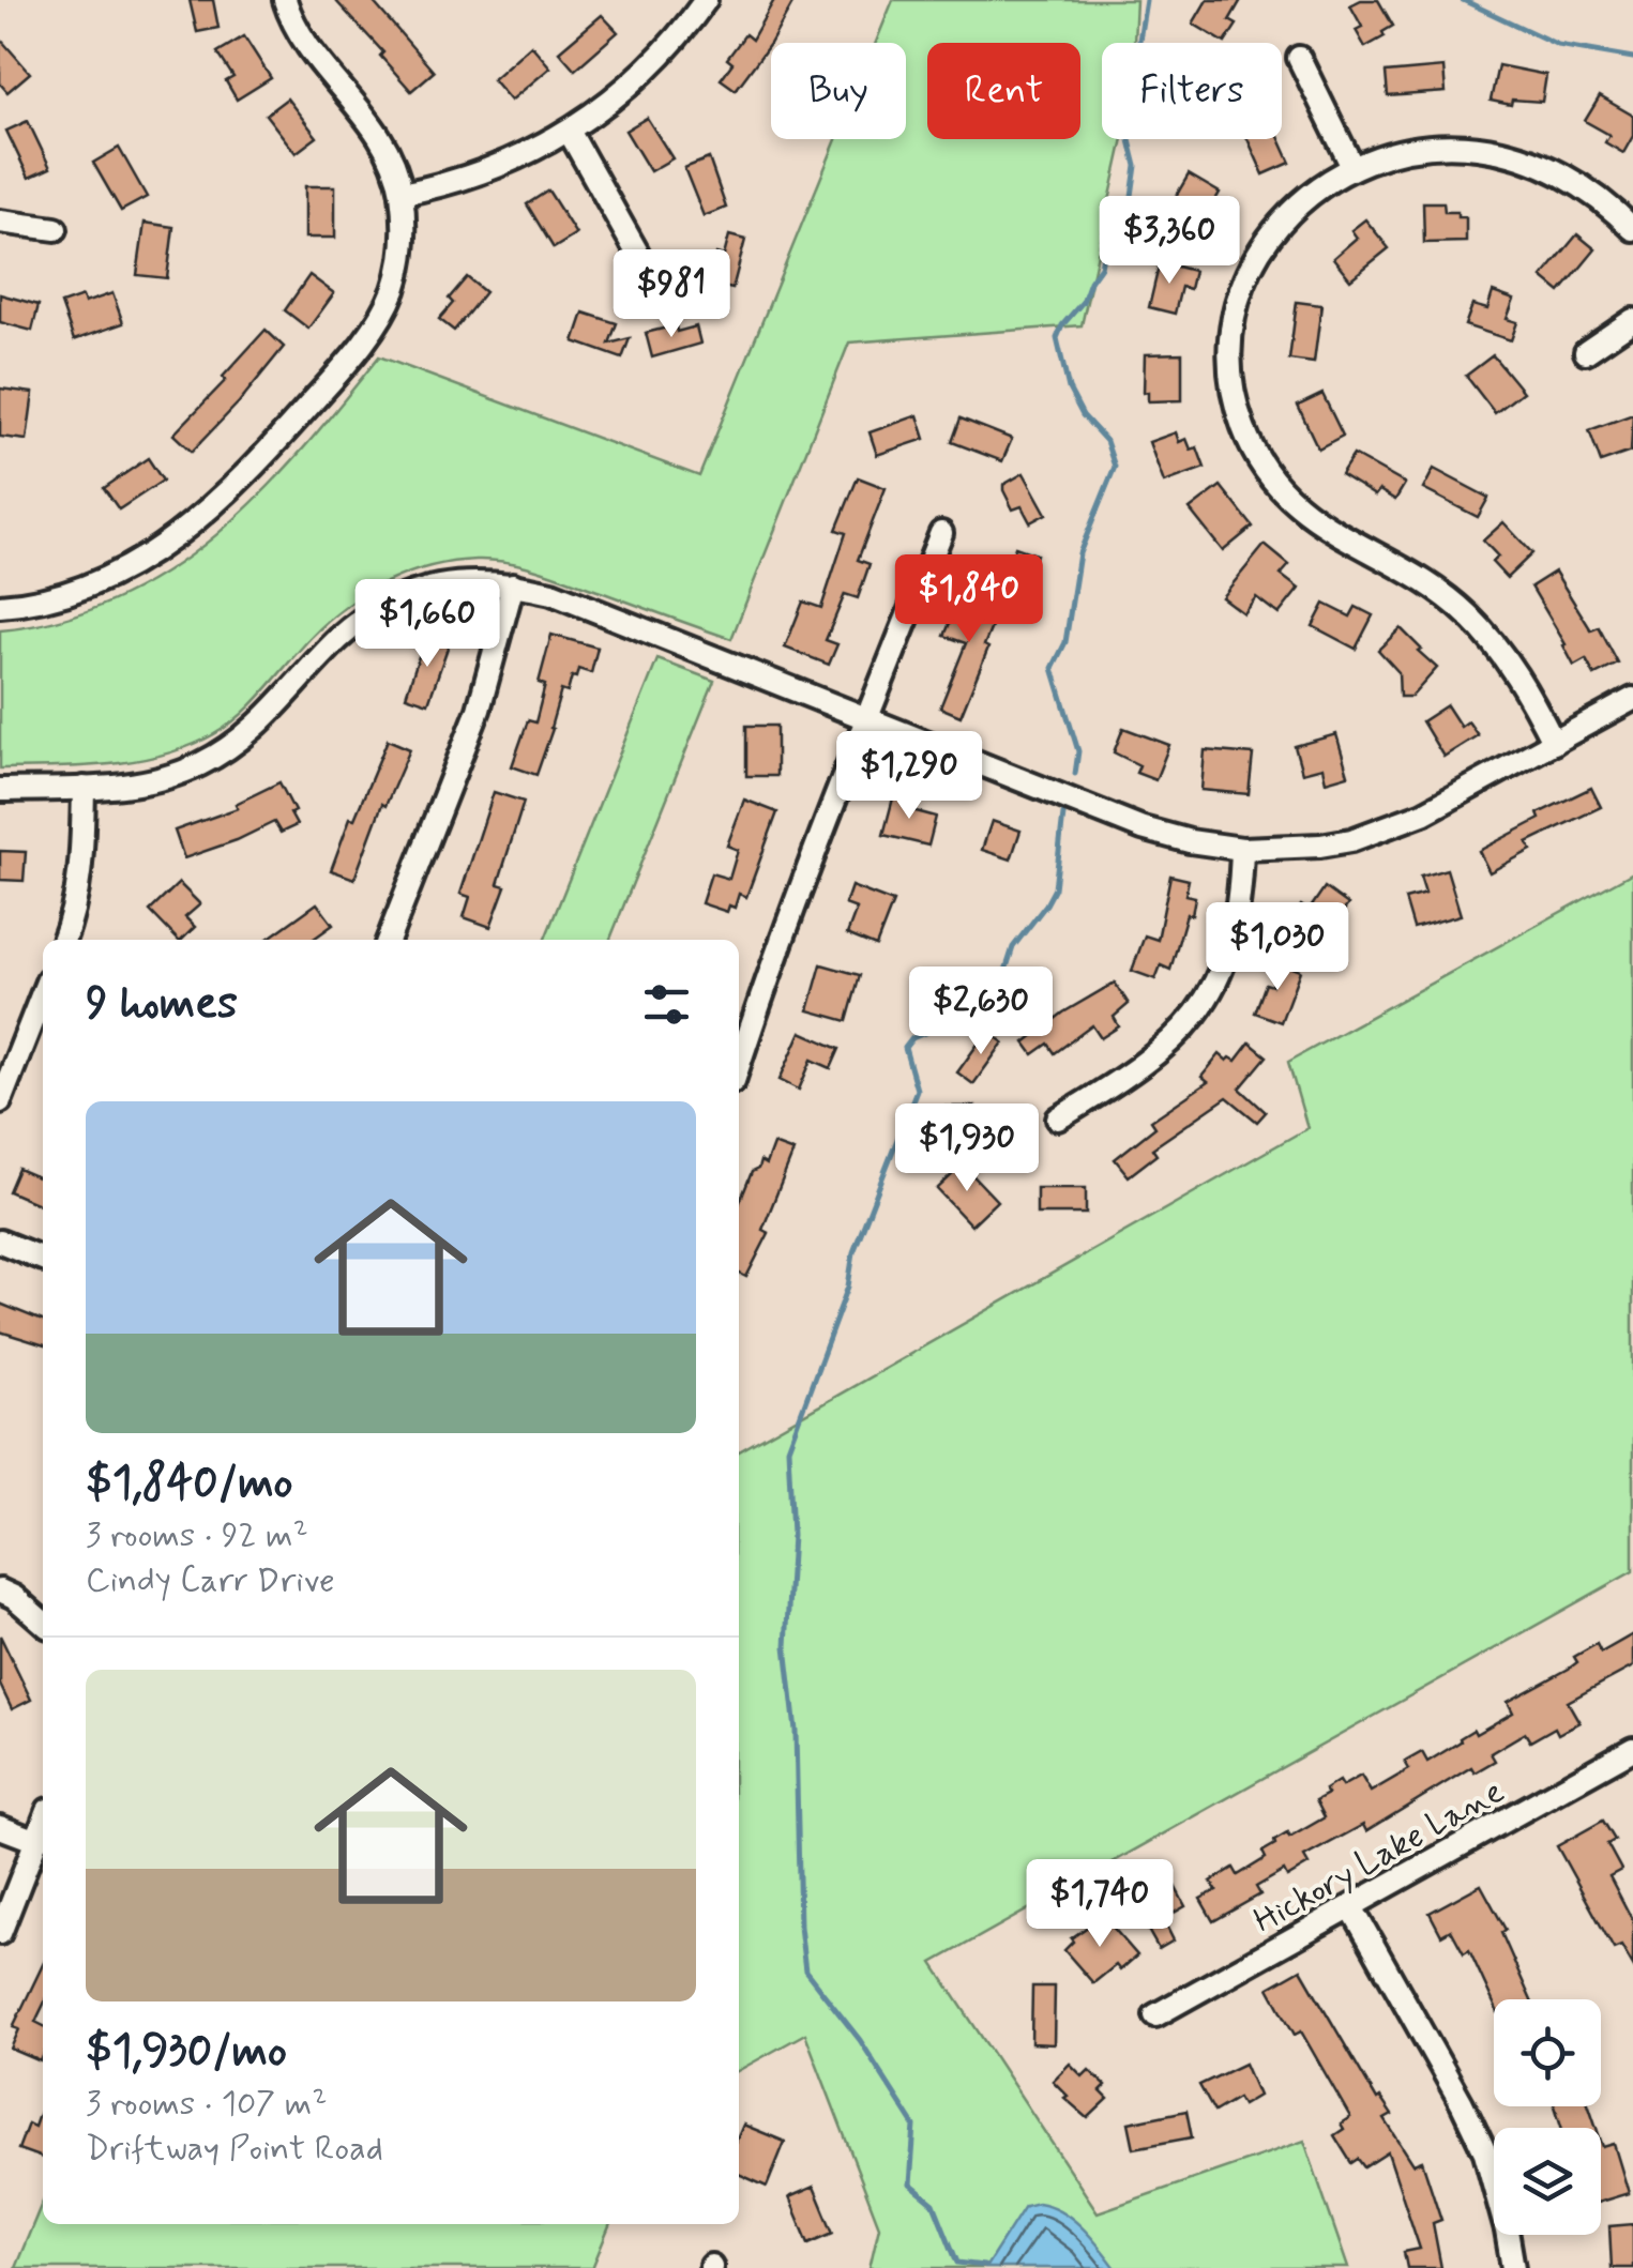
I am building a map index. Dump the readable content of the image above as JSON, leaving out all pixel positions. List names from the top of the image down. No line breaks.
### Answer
{"streets":{"street":["Hickory Lake Lane"]},"page":{"chip":["Buy","Rent","Filters"],"price":["$3,360","$981","$1,840","$1,660","$1,290","$1,030","$2,630","$1,930","$1,740"],"heading":"9 homes","list":[{"name":"$1,840/mo","note":"3 rooms · 92 m² · Cindy Carr Drive"},{"name":"$1,930/mo","note":"3 rooms · 107 m² · Driftway Point Road"}]}}
